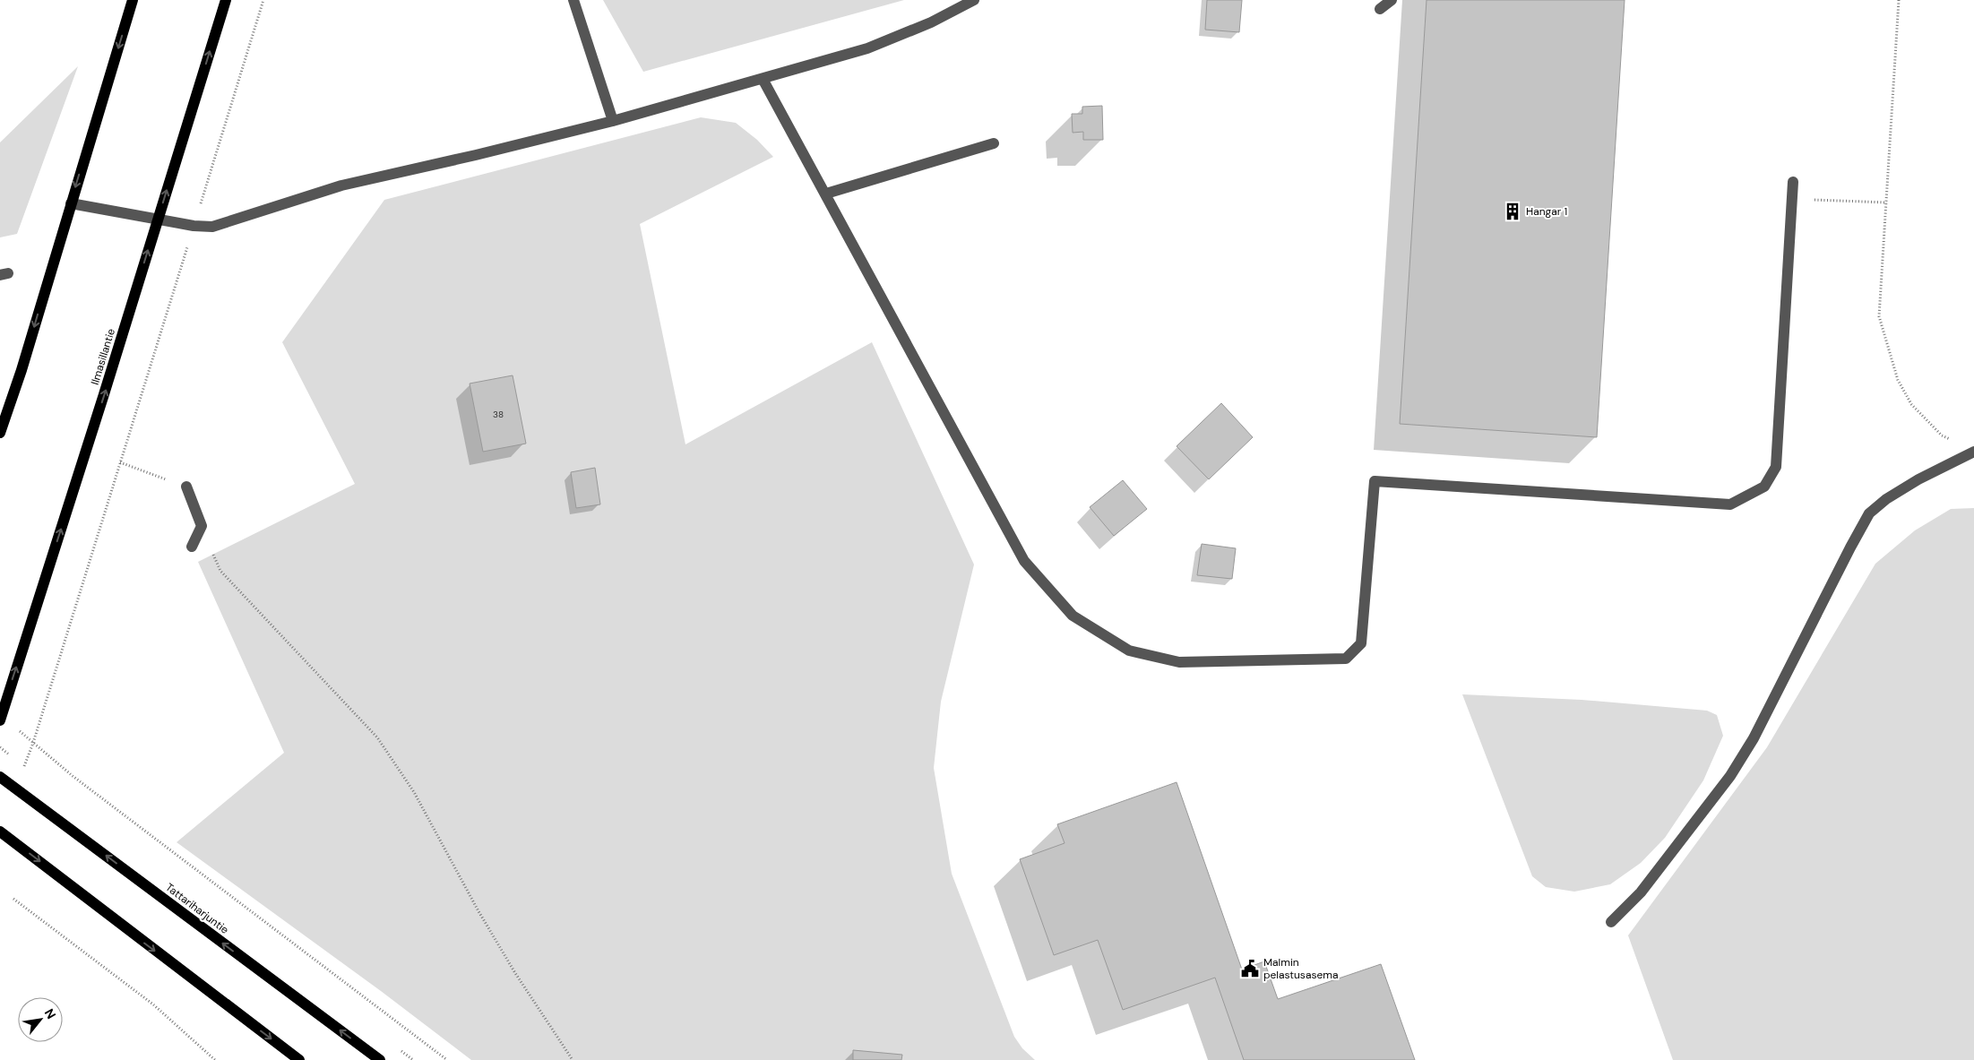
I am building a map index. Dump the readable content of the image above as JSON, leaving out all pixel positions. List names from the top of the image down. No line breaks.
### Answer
{"streets":{"main road":["Ilmasillantie","Tattariharjuntie"]},"places":{"building":["Hangar 1"],"public building":["Malmin pelastusasema"]},"house_numbers":["38"],"north":"top right"}
